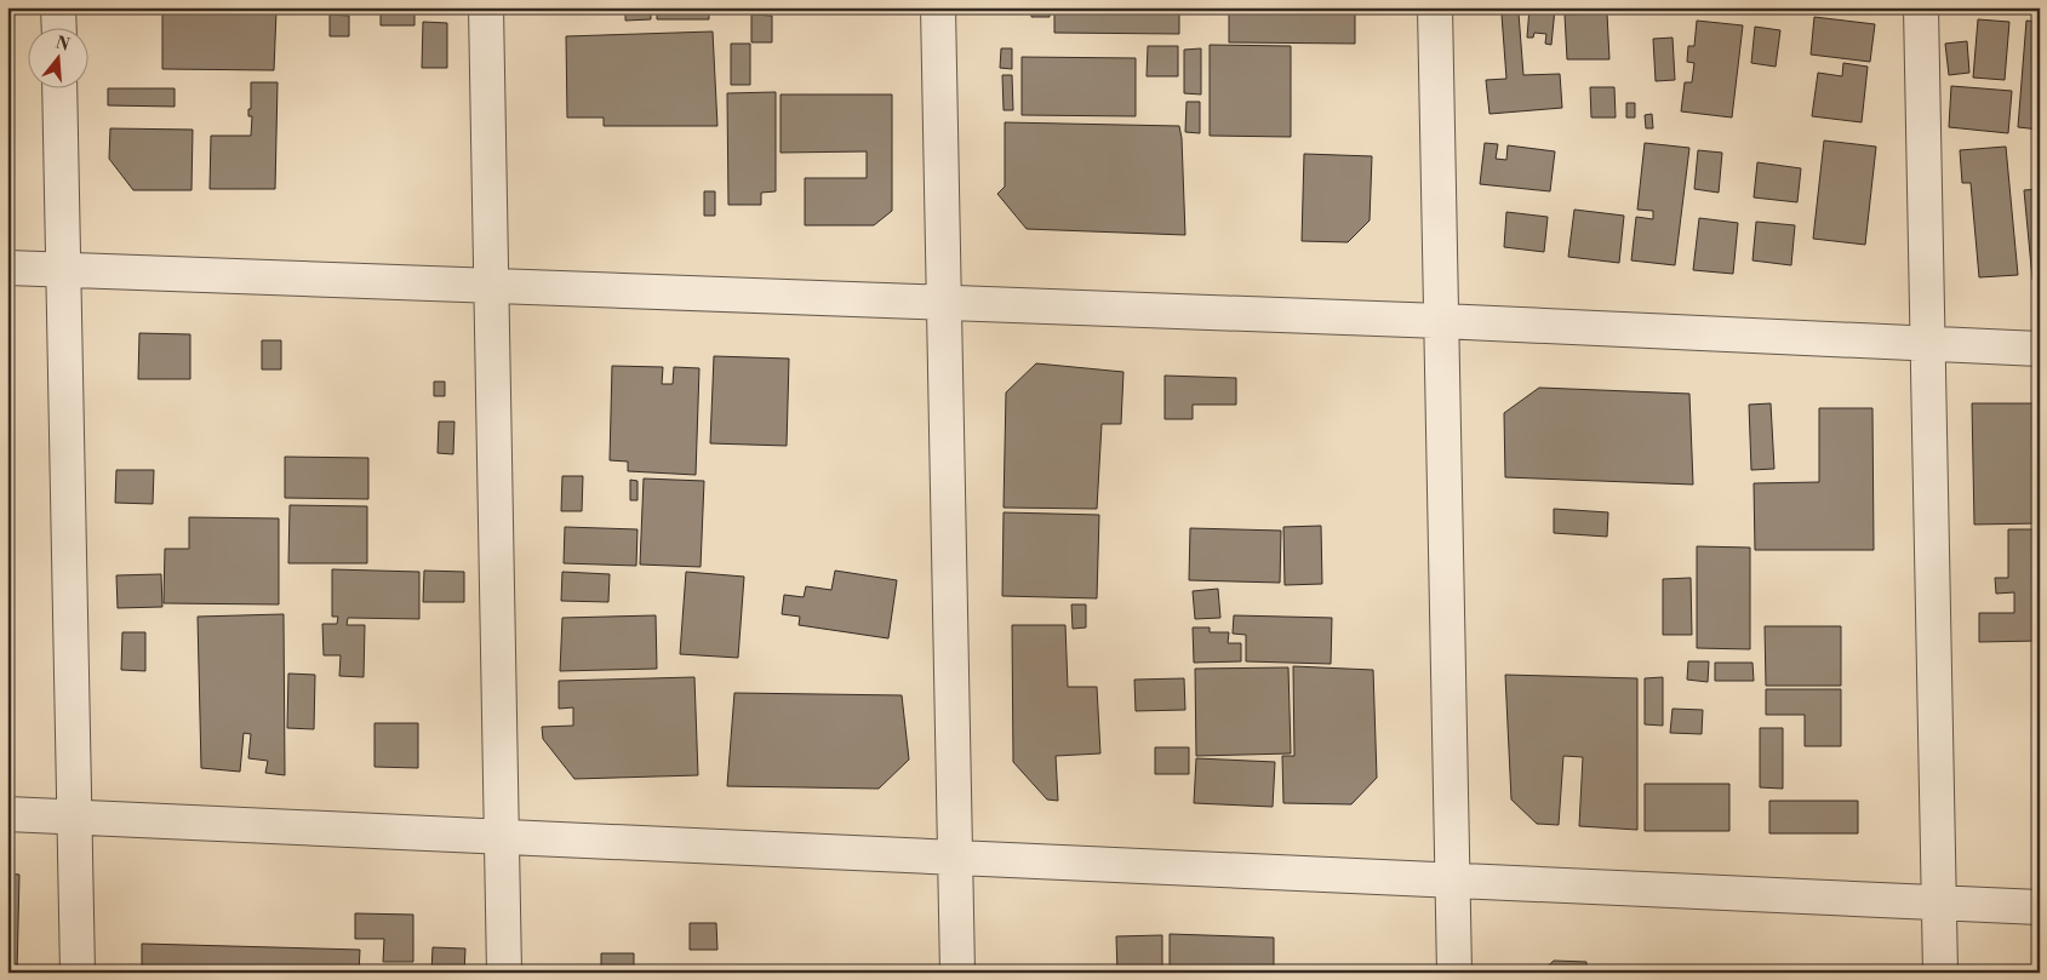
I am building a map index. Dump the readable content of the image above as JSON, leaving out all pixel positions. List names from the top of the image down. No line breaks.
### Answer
{"north":"top"}
